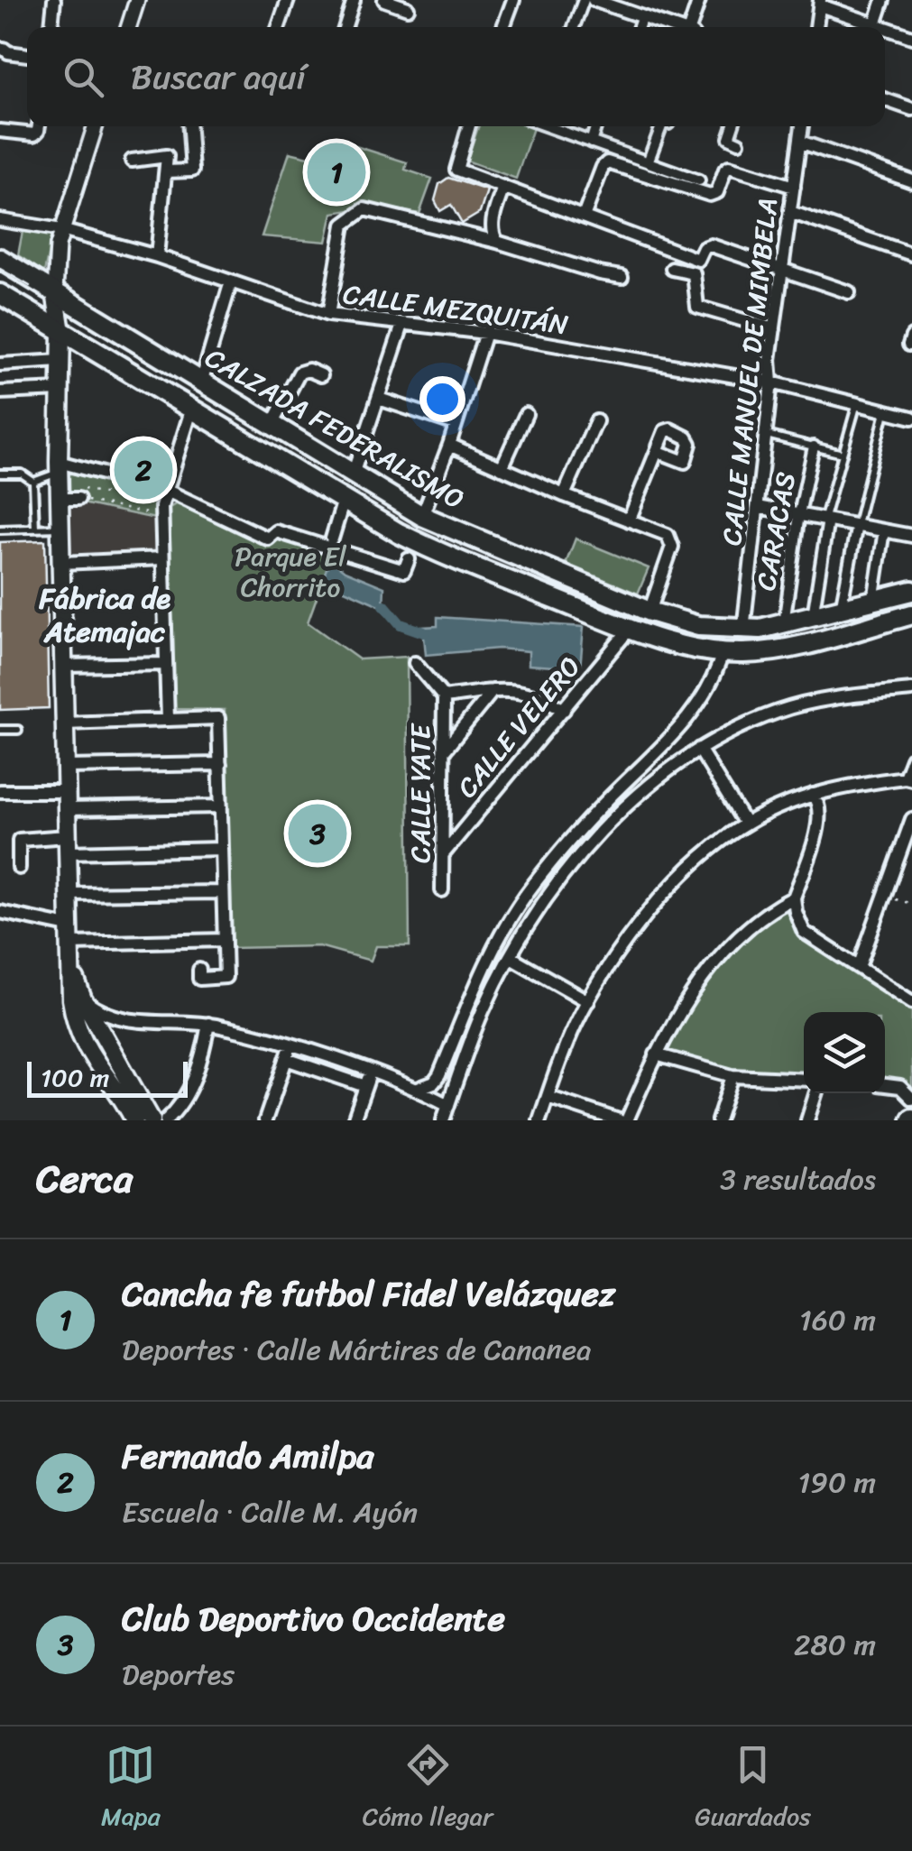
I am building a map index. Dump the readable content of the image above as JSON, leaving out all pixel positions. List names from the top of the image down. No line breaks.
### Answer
{"streets":{"main road":["CALZADA FEDERALISMO"],"street":["CALLE MEZQUITÁN","CALLE MANUEL DE MIMBELA","CARACAS","CALLE VELERO","CALLE YATE"]},"crossings":[["CALLE MEZQUITÁN","CALLE MANUEL DE MIMBELA"],["CALLE MANUEL DE MIMBELA","CALZADA FEDERALISMO"],["CALZADA FEDERALISMO","CARACAS"],["CALZADA FEDERALISMO","CALLE VELERO"],["CALLE VELERO","CALLE YATE"]],"districts":["Fábrica de Atemajac"],"parks":["Parque El Chorrito"],"scale_bar":"100 m","page":{"search":"Buscar aquí","pins":["1","2","3"],"scale":"100 m","heading":["Cerca","3 resultados"],"list":[{"mark":"1","name":"Cancha fe futbol Fidel Velázquez","note":"Deportes · Calle Mártires de Cananea","value":"160 m"},{"mark":"2","name":"Fernando Amilpa","note":"Escuela · Calle M. Ayón","value":"190 m"},{"mark":"3","name":"Club Deportivo Occidente","note":"Deportes","value":"280 m"}],"nav":["Mapa","Cómo llegar","Guardados"]}}
